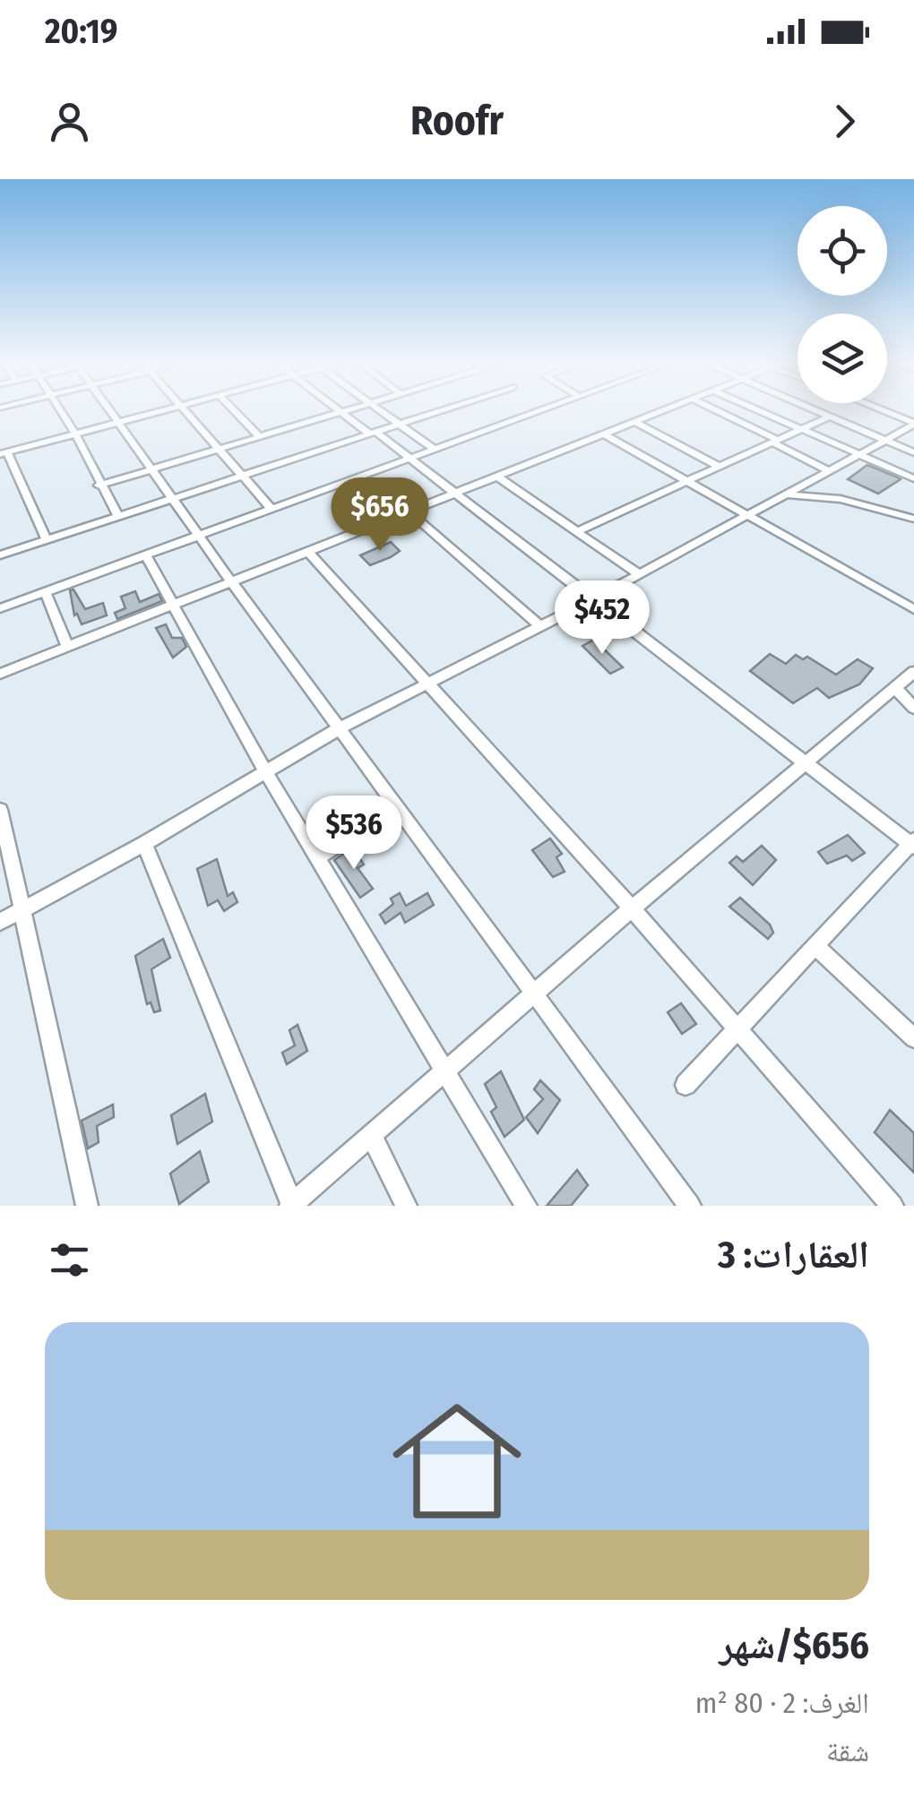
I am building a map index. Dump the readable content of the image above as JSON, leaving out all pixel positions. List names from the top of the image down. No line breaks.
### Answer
{"page":{"status":"20:19","header":"Roofr","price":["$656","$452","$536"],"heading":"العقارات: 3","list":[{"name":"$656/شهر","note":"الغرف: 2 · 80 m² · شقة"}]}}
